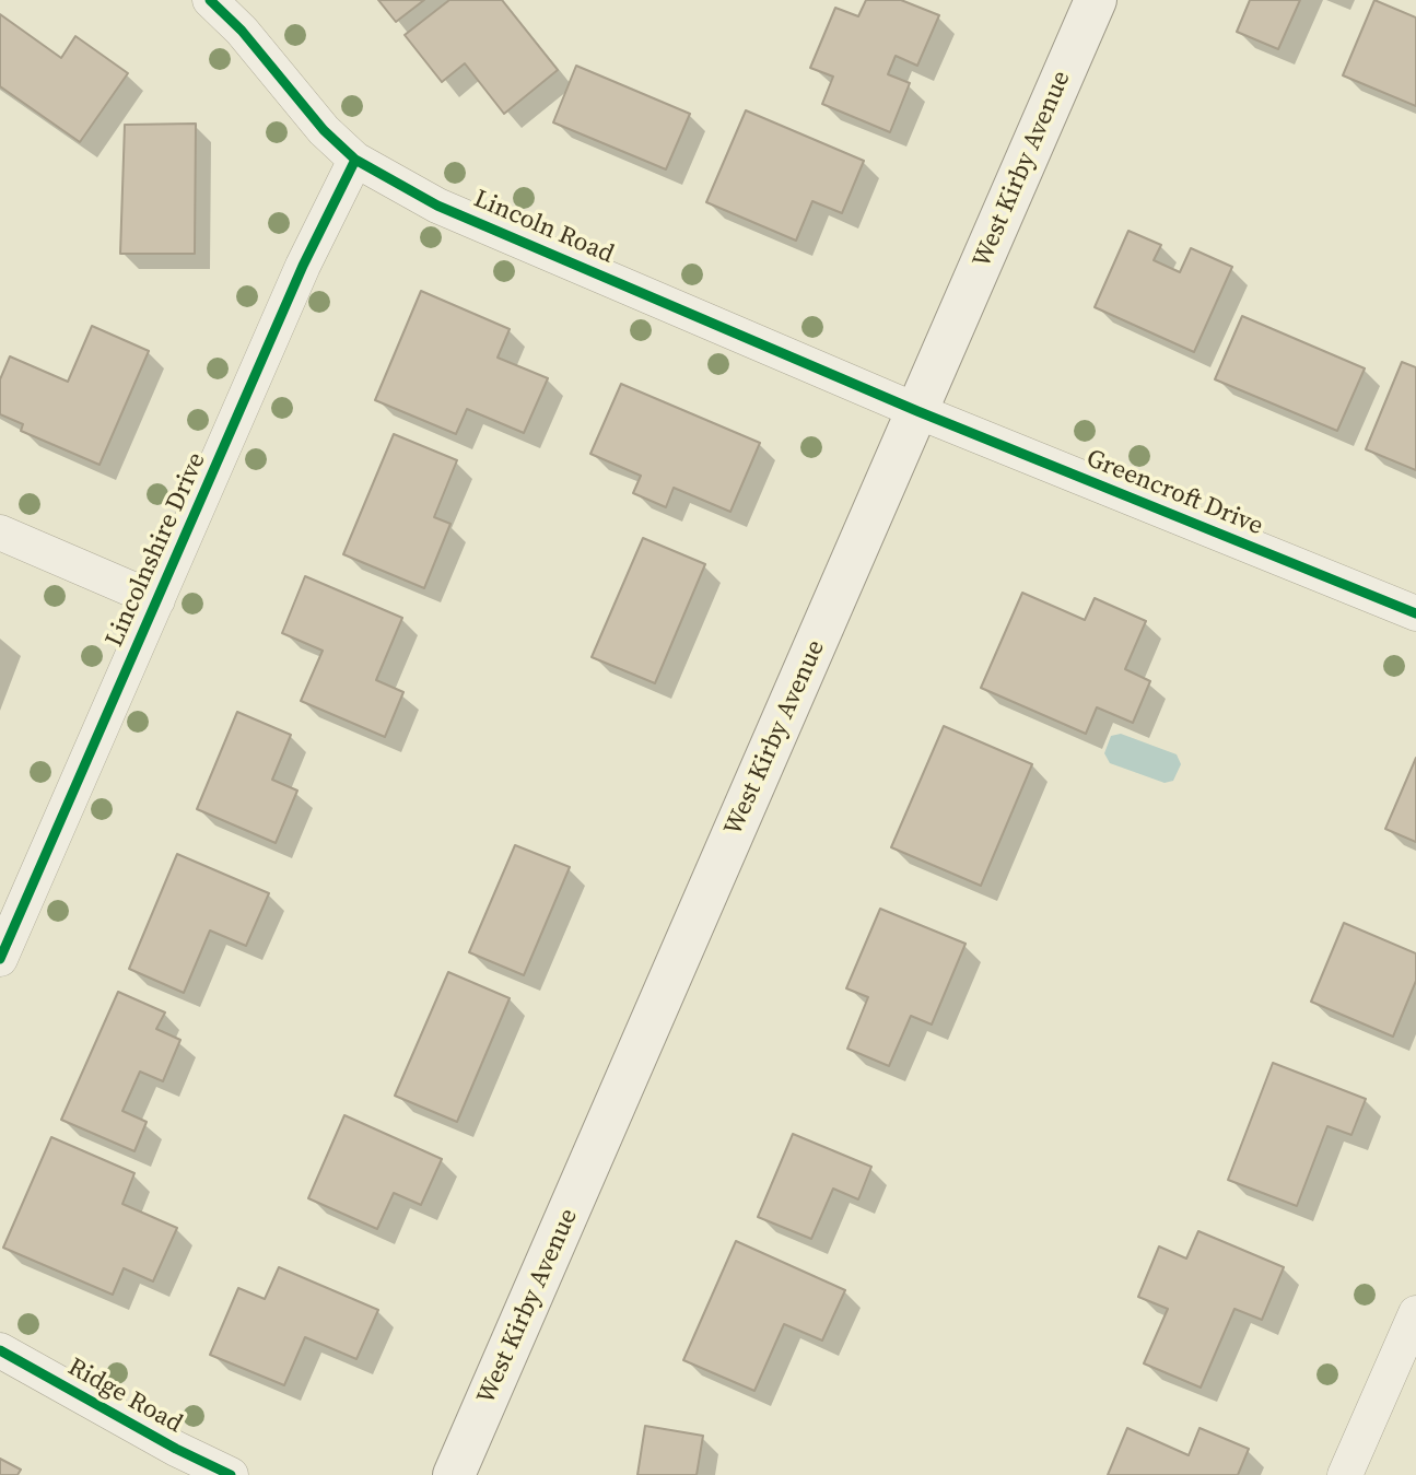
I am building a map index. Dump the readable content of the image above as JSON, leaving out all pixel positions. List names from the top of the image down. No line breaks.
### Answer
{"streets":{"main road":["West Kirby Avenue"],"street":["Lincoln Road","Greencroft Drive","Lincolnshire Drive","Ridge Road"]},"crossings":[["West Kirby Avenue","Lincoln Road"],["West Kirby Avenue","Greencroft Drive"],["Lincoln Road","Greencroft Drive"],["Lincoln Road","Lincolnshire Drive"]]}
